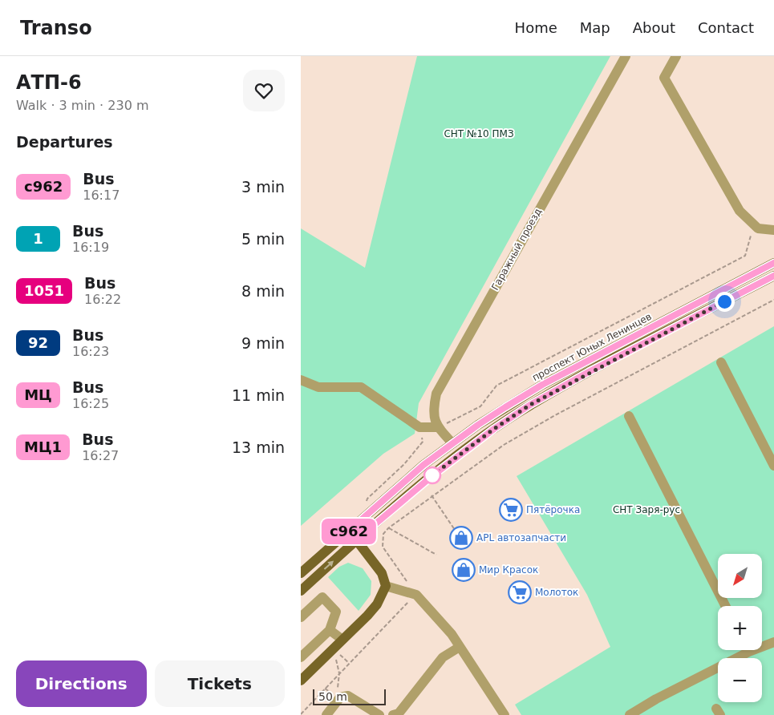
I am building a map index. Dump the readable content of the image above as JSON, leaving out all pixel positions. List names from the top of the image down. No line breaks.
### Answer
{"streets":{"main road":["проспект Юных Ленинцев"],"street":["Гаражный проезд"]},"crossings":[["Гаражный проезд","проспект Юных Ленинцев"]],"parks":["СНТ №10 ПМЗ","СНТ Заря-рус"],"places":{"supermarket":["Пятёрочка","Молоток"],"shop":["APL автозапчасти","Мир Красок"]},"lines":["bus line с962"],"scale_bar":"50 m","north":"bottom left","page":{"header":"Transo","nav":["Home","Map","About","Contact"],"heading":[["АТП-6","Walk · 3 min · 230 m"],"Departures"],"on_map":"с962","list":[{"mark":"с962","name":"Bus","note":"16:17","value":"3 min"},{"mark":"1","name":"Bus","note":"16:19","value":"5 min"},{"mark":"1051","name":"Bus","note":"16:22","value":"8 min"},{"mark":"92","name":"Bus","note":"16:23","value":"9 min"},{"mark":"МЦ","name":"Bus","note":"16:25","value":"11 min"},{"mark":"МЦ1","name":"Bus","note":"16:27","value":"13 min"}],"map_buttons":["+","−"],"buttons":["Directions","Tickets"],"scale":"50 m"}}
